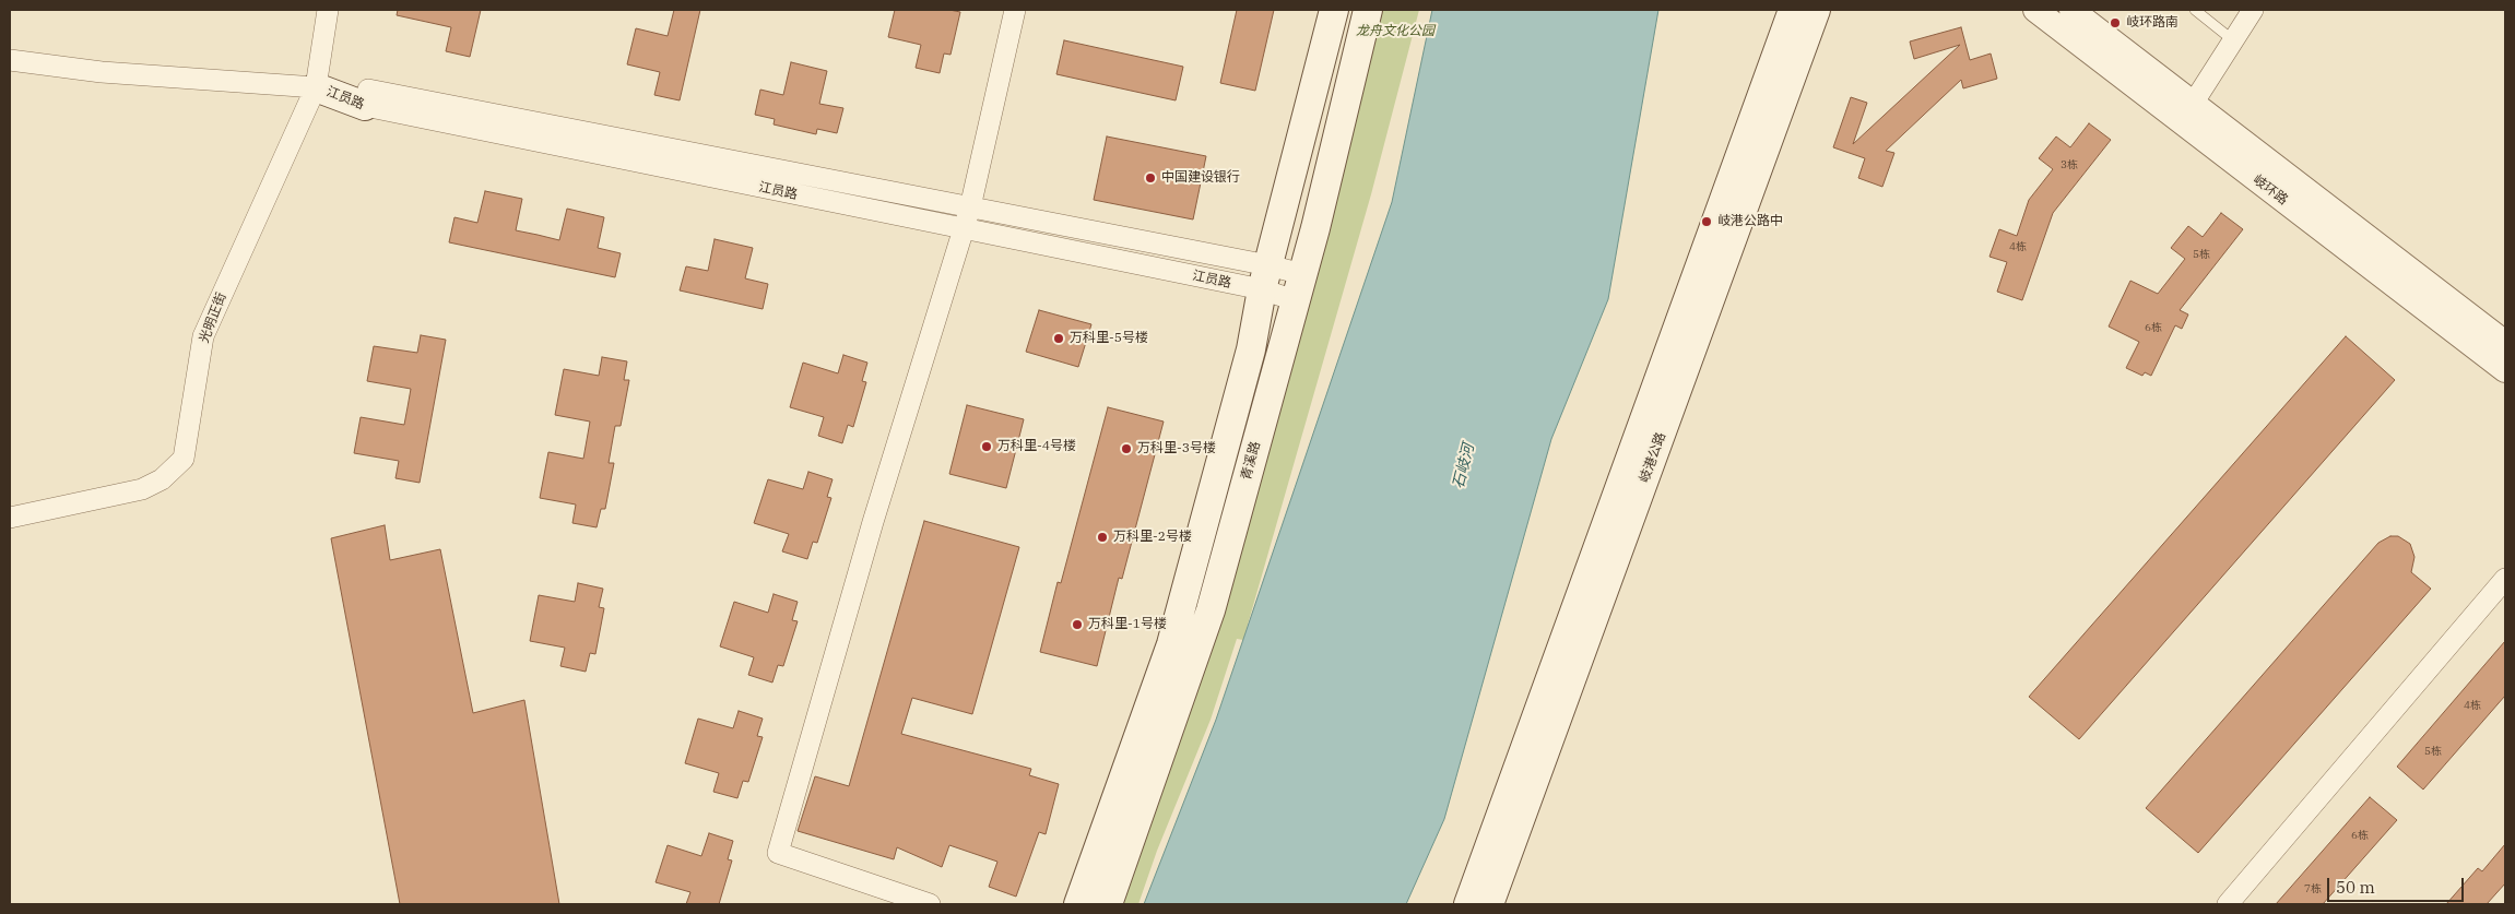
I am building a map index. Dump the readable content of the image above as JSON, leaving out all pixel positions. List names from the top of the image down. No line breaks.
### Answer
{"streets":{"main road":["江员路","岐港公路","青溪路"],"street":["岐环路","光明正街"]},"crossings":[["江员路","光明正街"],["江员路","青溪路"]],"water":["石岐河"],"parks":["龙舟文化公园"],"places":["岐环路南","中国建设银行","岐港公路中","万科里-5号楼","万科里-4号楼","万科里-3号楼","万科里-2号楼","万科里-1号楼"],"house_numbers":["3栋","4栋","5栋","6栋","4栋","5栋","6栋","7栋"],"scale_bar":"50 m"}
